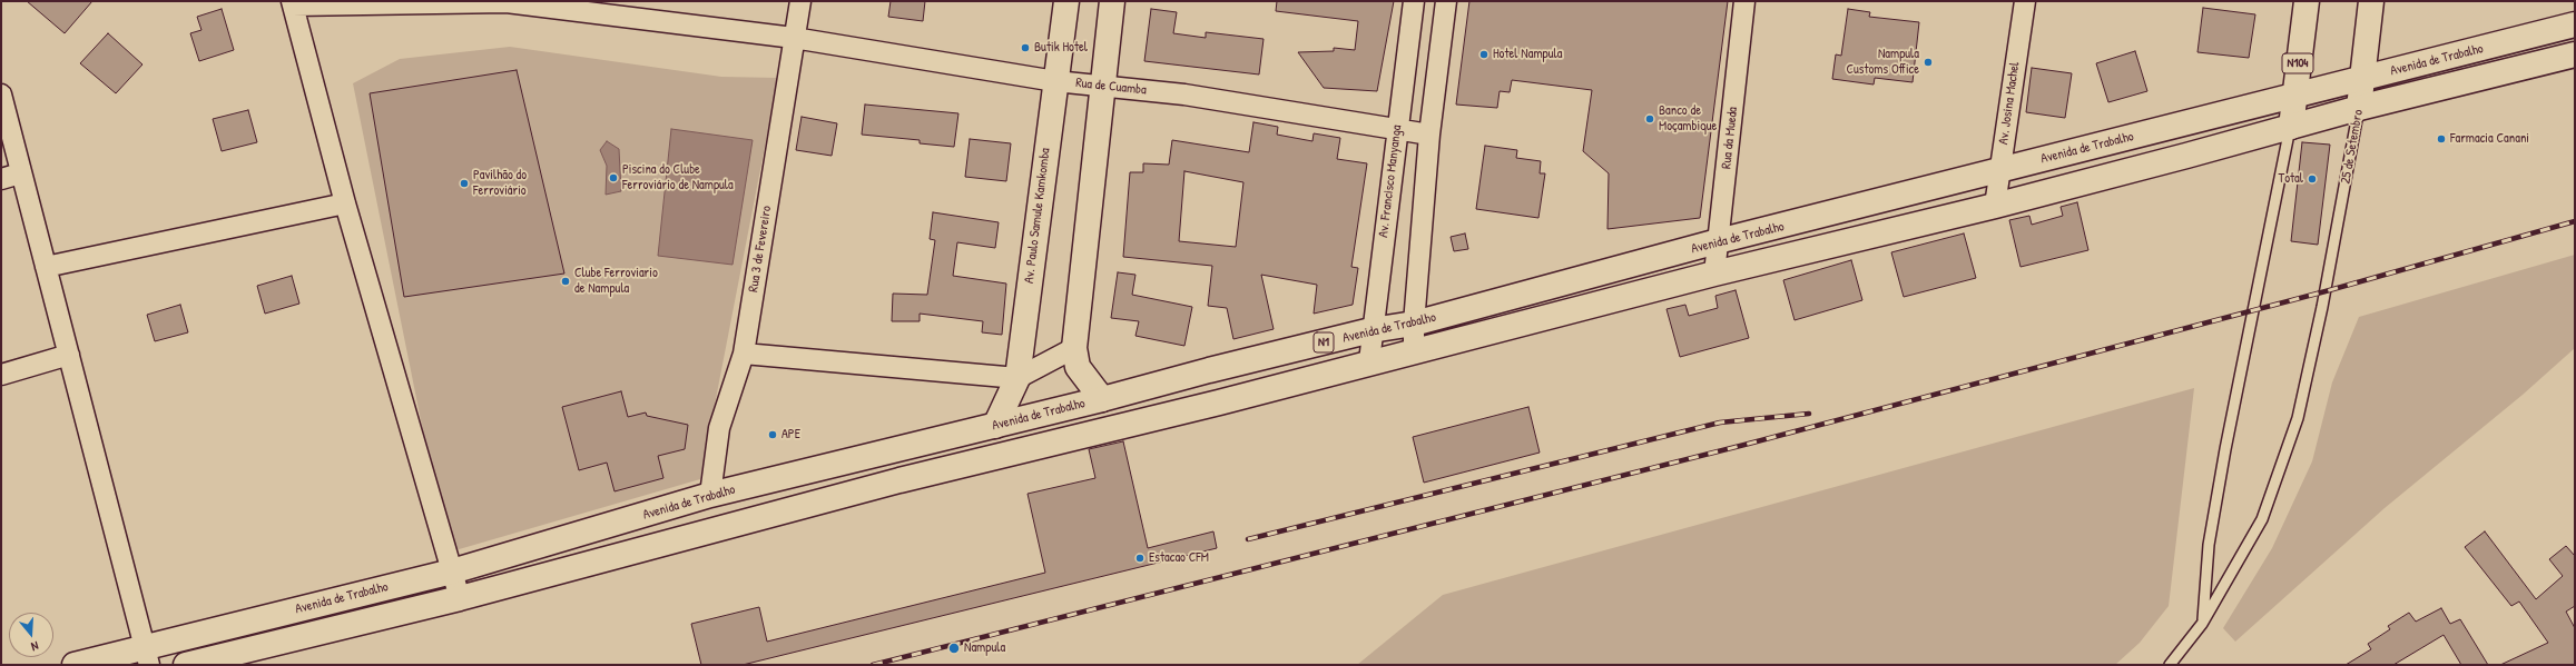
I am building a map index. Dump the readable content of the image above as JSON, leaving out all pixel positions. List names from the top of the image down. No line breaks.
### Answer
{"streets":{"main road":["Avenida de Trabalho","N104","25 de Setembro","Av. Paulo Samule Kamkomba","N1"],"street":["Rua de Cuamba","Av. Josina Machel","Rua da Mueda","Av. Francisco Manyanga","Rua 3 de Fevereiro"]},"crossings":[["Avenida de Trabalho","N104"],["Avenida de Trabalho","Av. Josina Machel"],["Avenida de Trabalho","Rua da Mueda"],["Avenida de Trabalho","25 de Setembro"],["Avenida de Trabalho","Av. Francisco Manyanga"],["Avenida de Trabalho","Av. Paulo Samule Kamkomba"],["Avenida de Trabalho","Rua 3 de Fevereiro"],["Rua de Cuamba","Av. Francisco Manyanga"],["Rua de Cuamba","Av. Paulo Samule Kamkomba"],["Rua de Cuamba","Rua 3 de Fevereiro"]],"places":["Butik Hotel","Hotel Nampula","Nampula Customs Office","Banco de Moçambique","Farmacia Canani","Piscina do Clube Ferroviário de Nampula","Total","Pavilhão do Ferroviário","Clube Ferroviario de Nampula","APE","Estacao CFM","Nampula"],"north":"bottom"}
